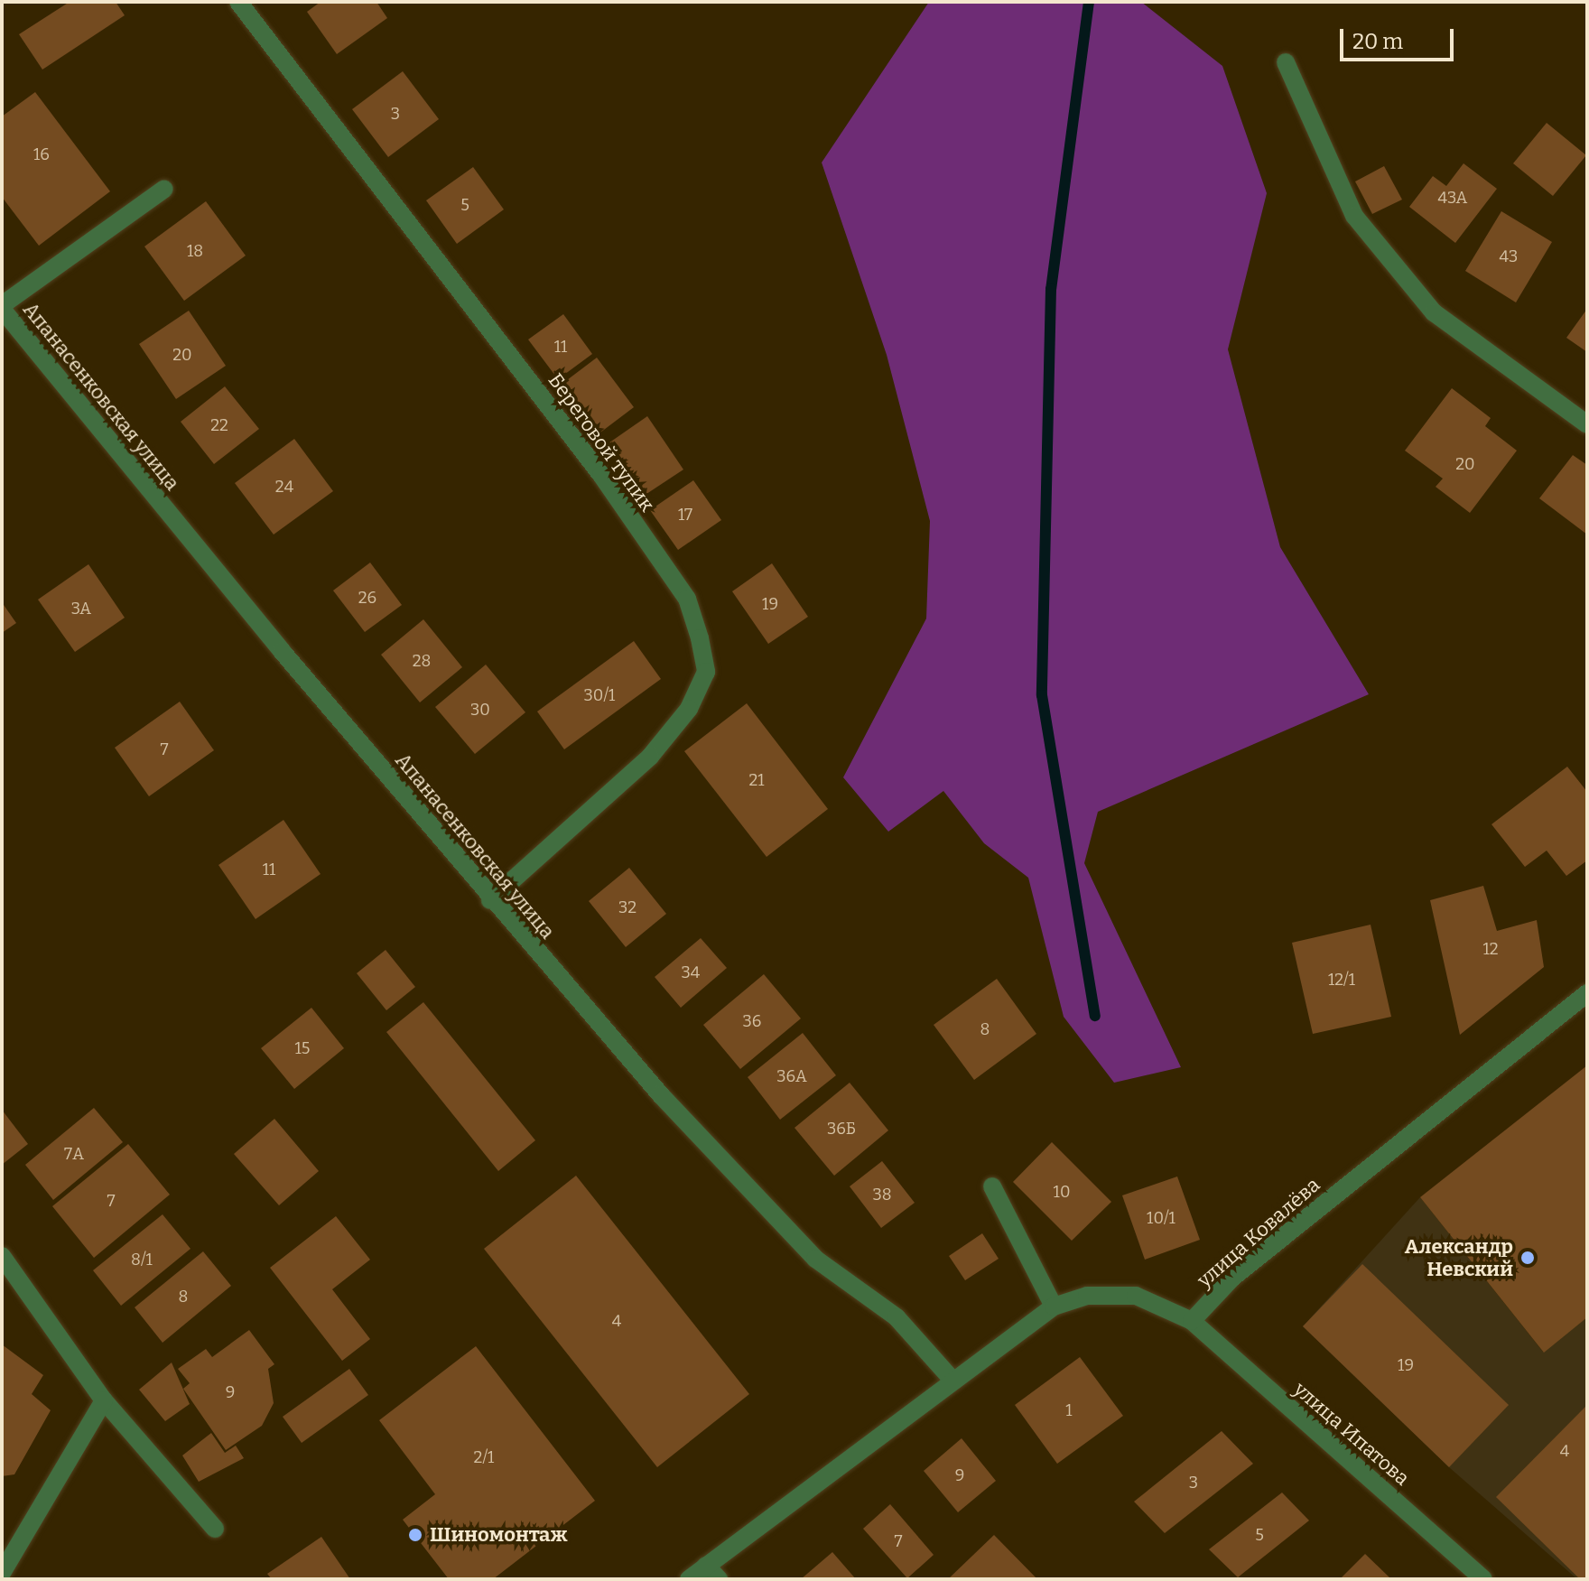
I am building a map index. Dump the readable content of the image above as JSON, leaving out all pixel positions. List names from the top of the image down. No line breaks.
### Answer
{"streets":{"street":["Апанасенковская улица","Береговой тупик","улица Ковалёва","улица Ипатова"]},"crossings":[["Апанасенковская улица","Береговой тупик"],["улица Ковалёва","улица Ипатова"]],"places":["Александр Невский","Шиномонтаж"],"house_numbers":["3","16","43А","5","18","43","11","20","22","20","24","17","26","19","3А","28","30/1","30","7","21","11","32","12","34","12/1","36","8","15","36А","36Б","7А","10","38","7","10/1","8/1","8","4","19","9","1","4","2/1","9","3","5","7"],"scale_bar":"20 m"}
